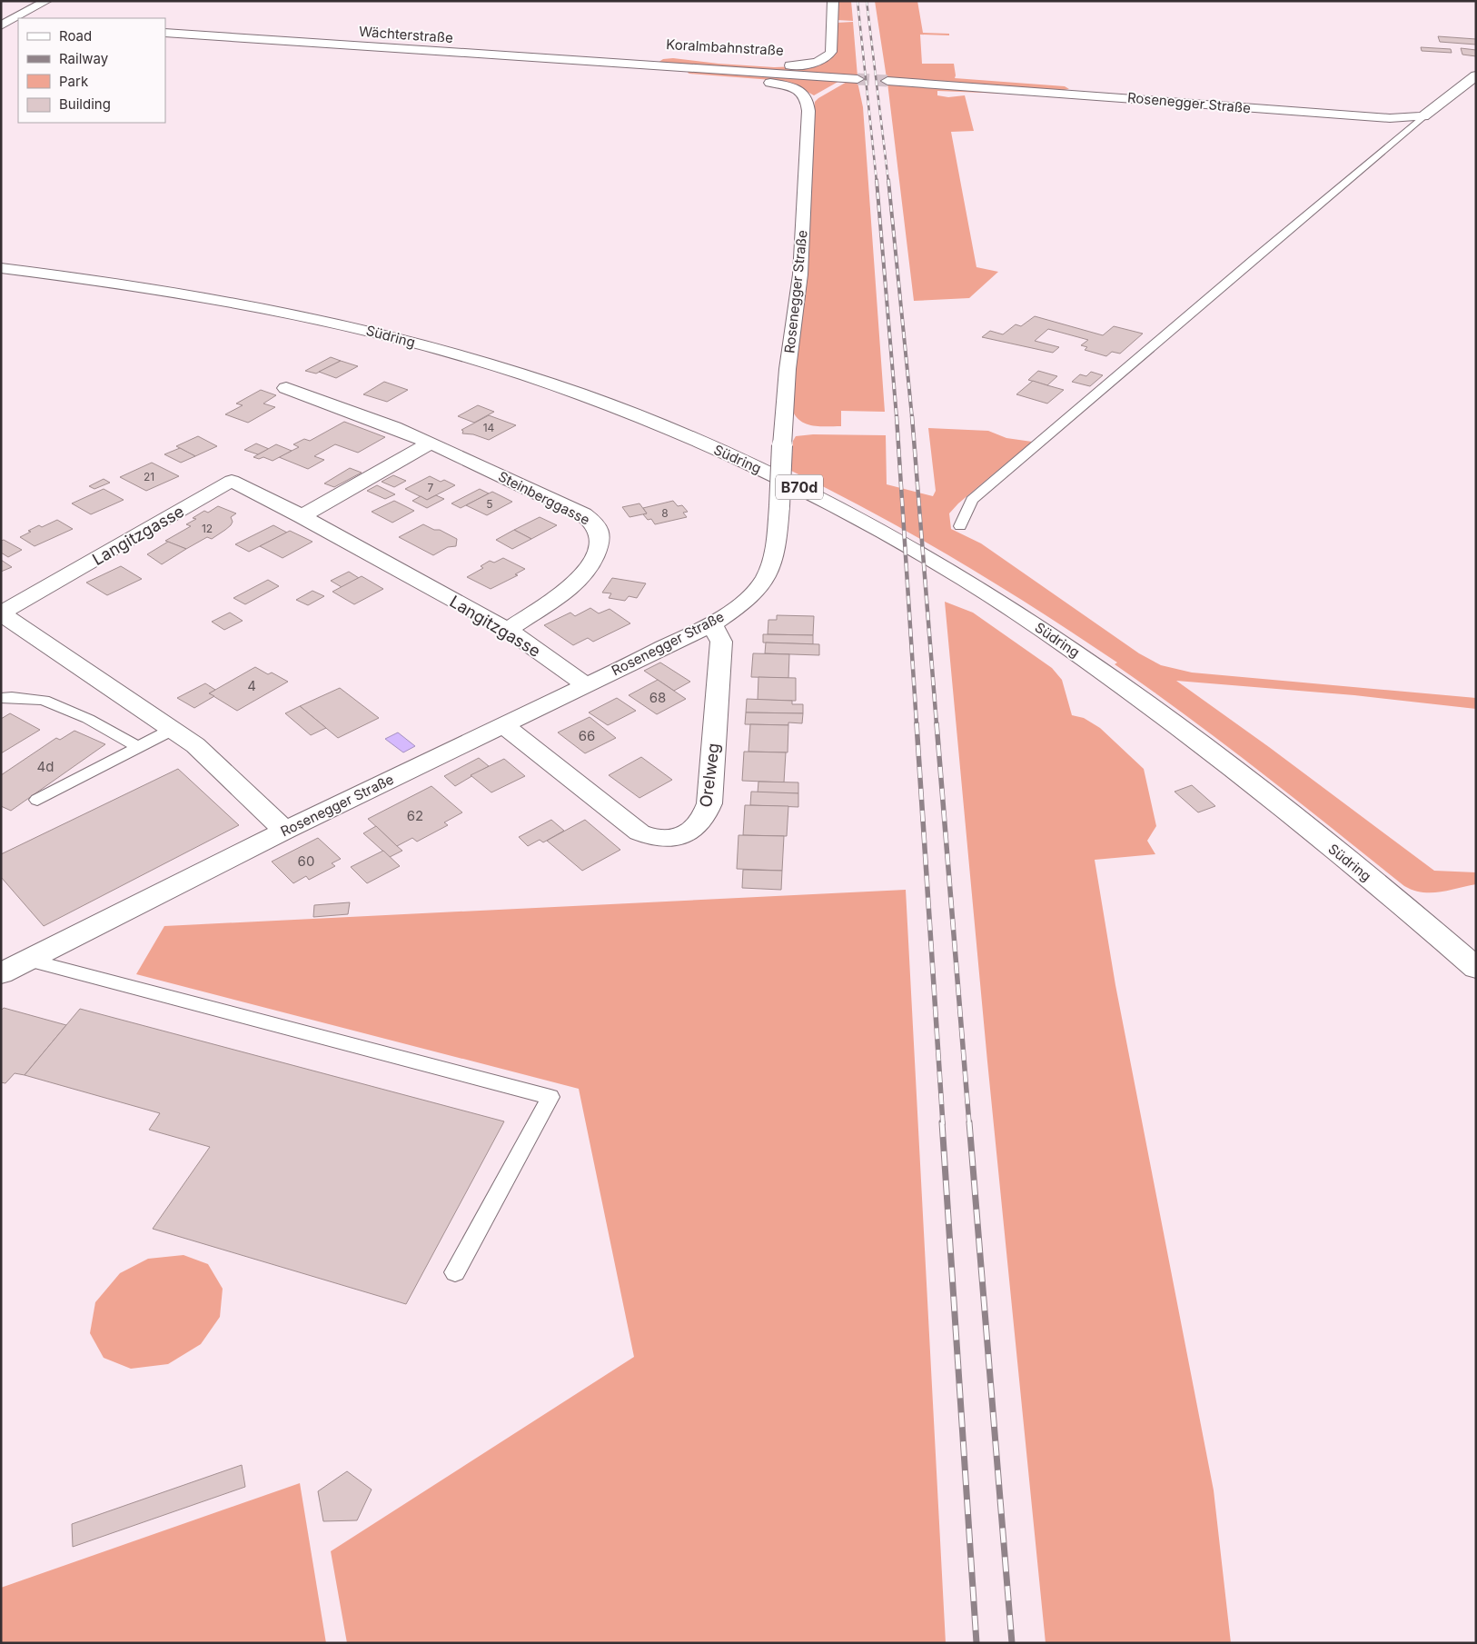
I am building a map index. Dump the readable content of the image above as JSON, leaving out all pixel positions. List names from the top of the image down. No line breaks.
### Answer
{"streets":{"street":["Wächterstraße","Koralmbahnstraße","Rosenegger Straße","Südring","B70d","Steinberggasse","Langitzgasse","Orelweg"]},"crossings":[["Wächterstraße","Koralmbahnstraße"],["Wächterstraße","Rosenegger Straße"],["Koralmbahnstraße","Rosenegger Straße"],["Rosenegger Straße","Langitzgasse"],["Rosenegger Straße","Orelweg"],["Steinberggasse","Langitzgasse"]],"house_numbers":["14","21","7","5","8","12","4","68","66","4d","62","60"],"legend":["Road","Railway","Park","Building"]}
